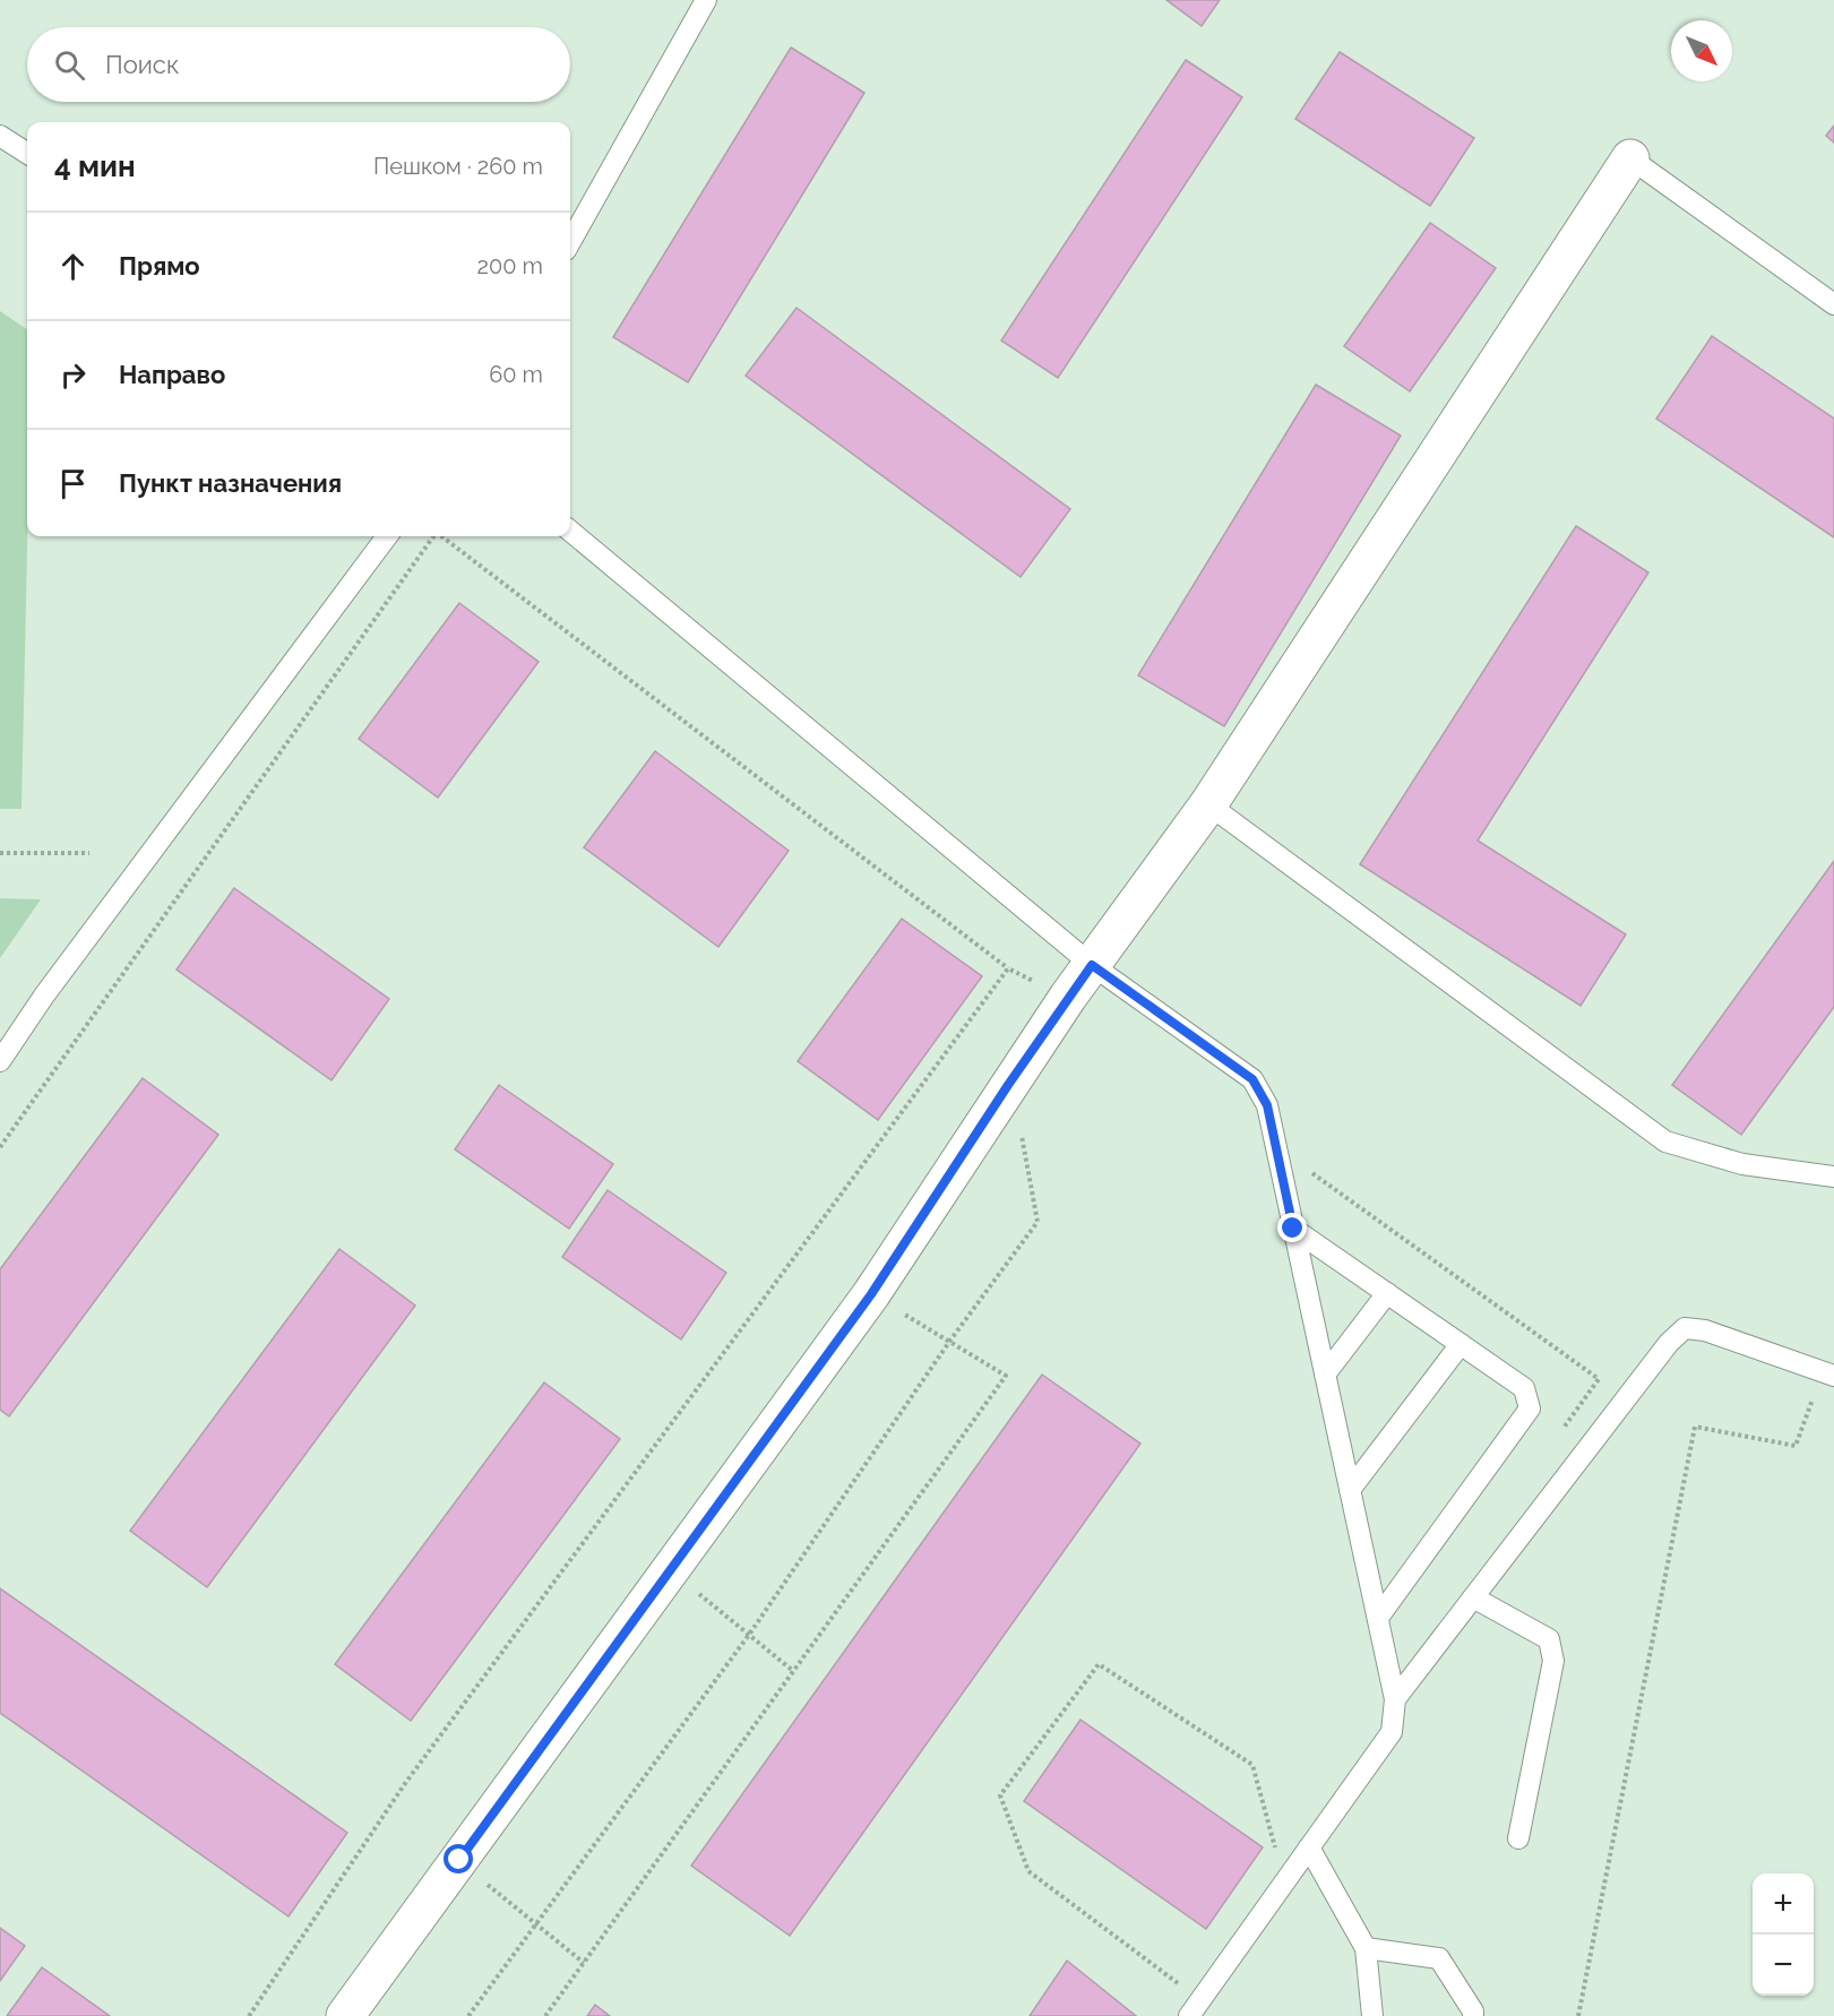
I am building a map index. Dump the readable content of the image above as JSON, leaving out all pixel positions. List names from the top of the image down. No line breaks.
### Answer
{"north":"bottom right","page":{"search":"Поиск","heading":["4 мин","Пешком · 260 m"],"list":[["Прямо","200 m"],["Направо","60 m"],"Пункт назначения"],"map_buttons":["+","−"]}}
